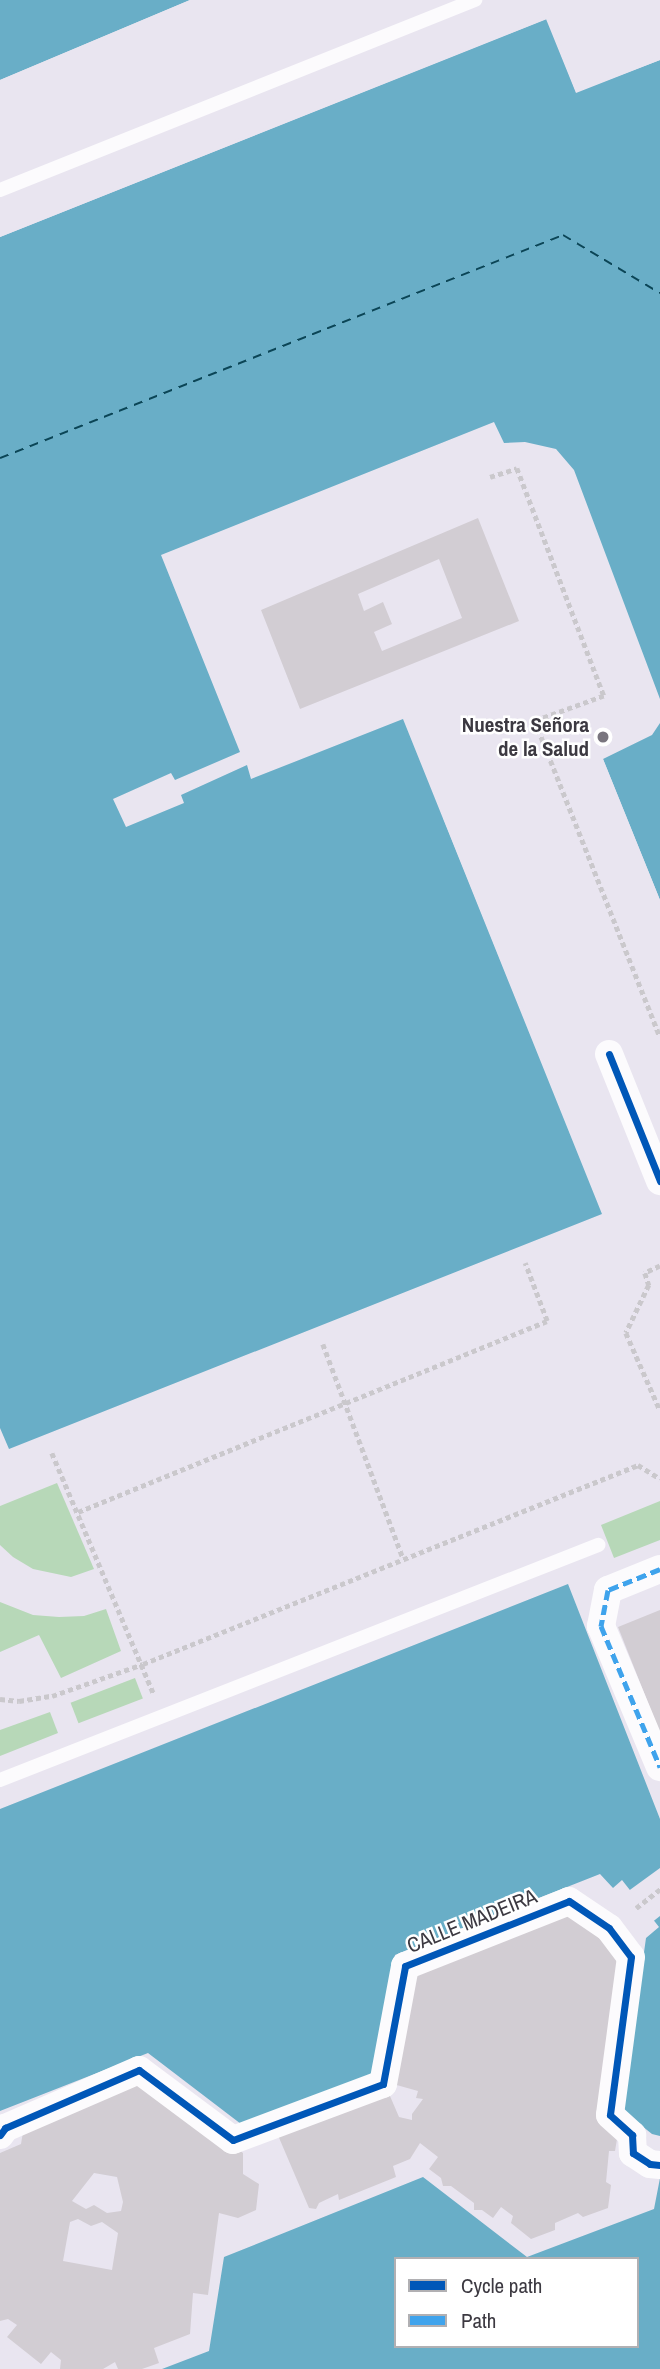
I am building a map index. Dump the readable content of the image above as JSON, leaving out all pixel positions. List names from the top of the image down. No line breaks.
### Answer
{"streets":{"street":["CALLE MADEIRA"]},"places":["Nuestra Señora de la Salud"],"legend":["Cycle path","Path"]}
